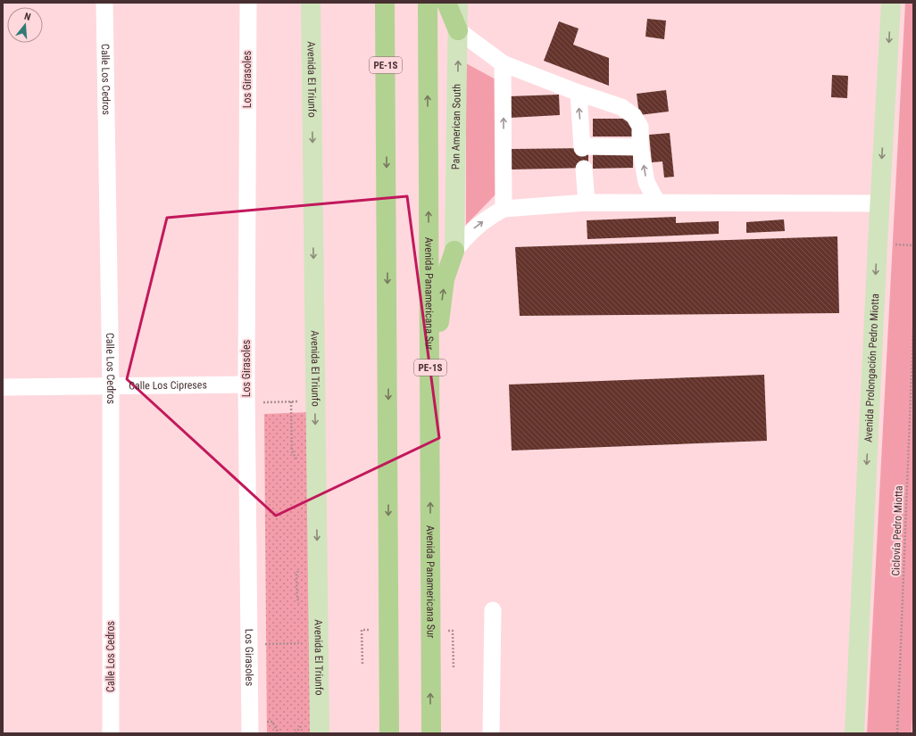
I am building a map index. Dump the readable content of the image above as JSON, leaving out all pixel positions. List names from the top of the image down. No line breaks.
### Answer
{"streets":{"highway":["PE-1S","Avenida Panamericana Sur"],"main road":["Avenida El Triunfo","Pan American South","Avenida Prolongación Pedro Miotta"],"street":["Calle Los Cedros","Los Girasoles","Calle Los Cipreses"],"path":["Ciclovía Pedro Miotta"]},"crossings":[["Calle Los Cedros","Calle Los Cipreses"],["Los Girasoles","Calle Los Cipreses"]],"one_way":["Avenida El Triunfo","Pan American South","Avenida Prolongación Pedro Miotta"],"north":"top"}
